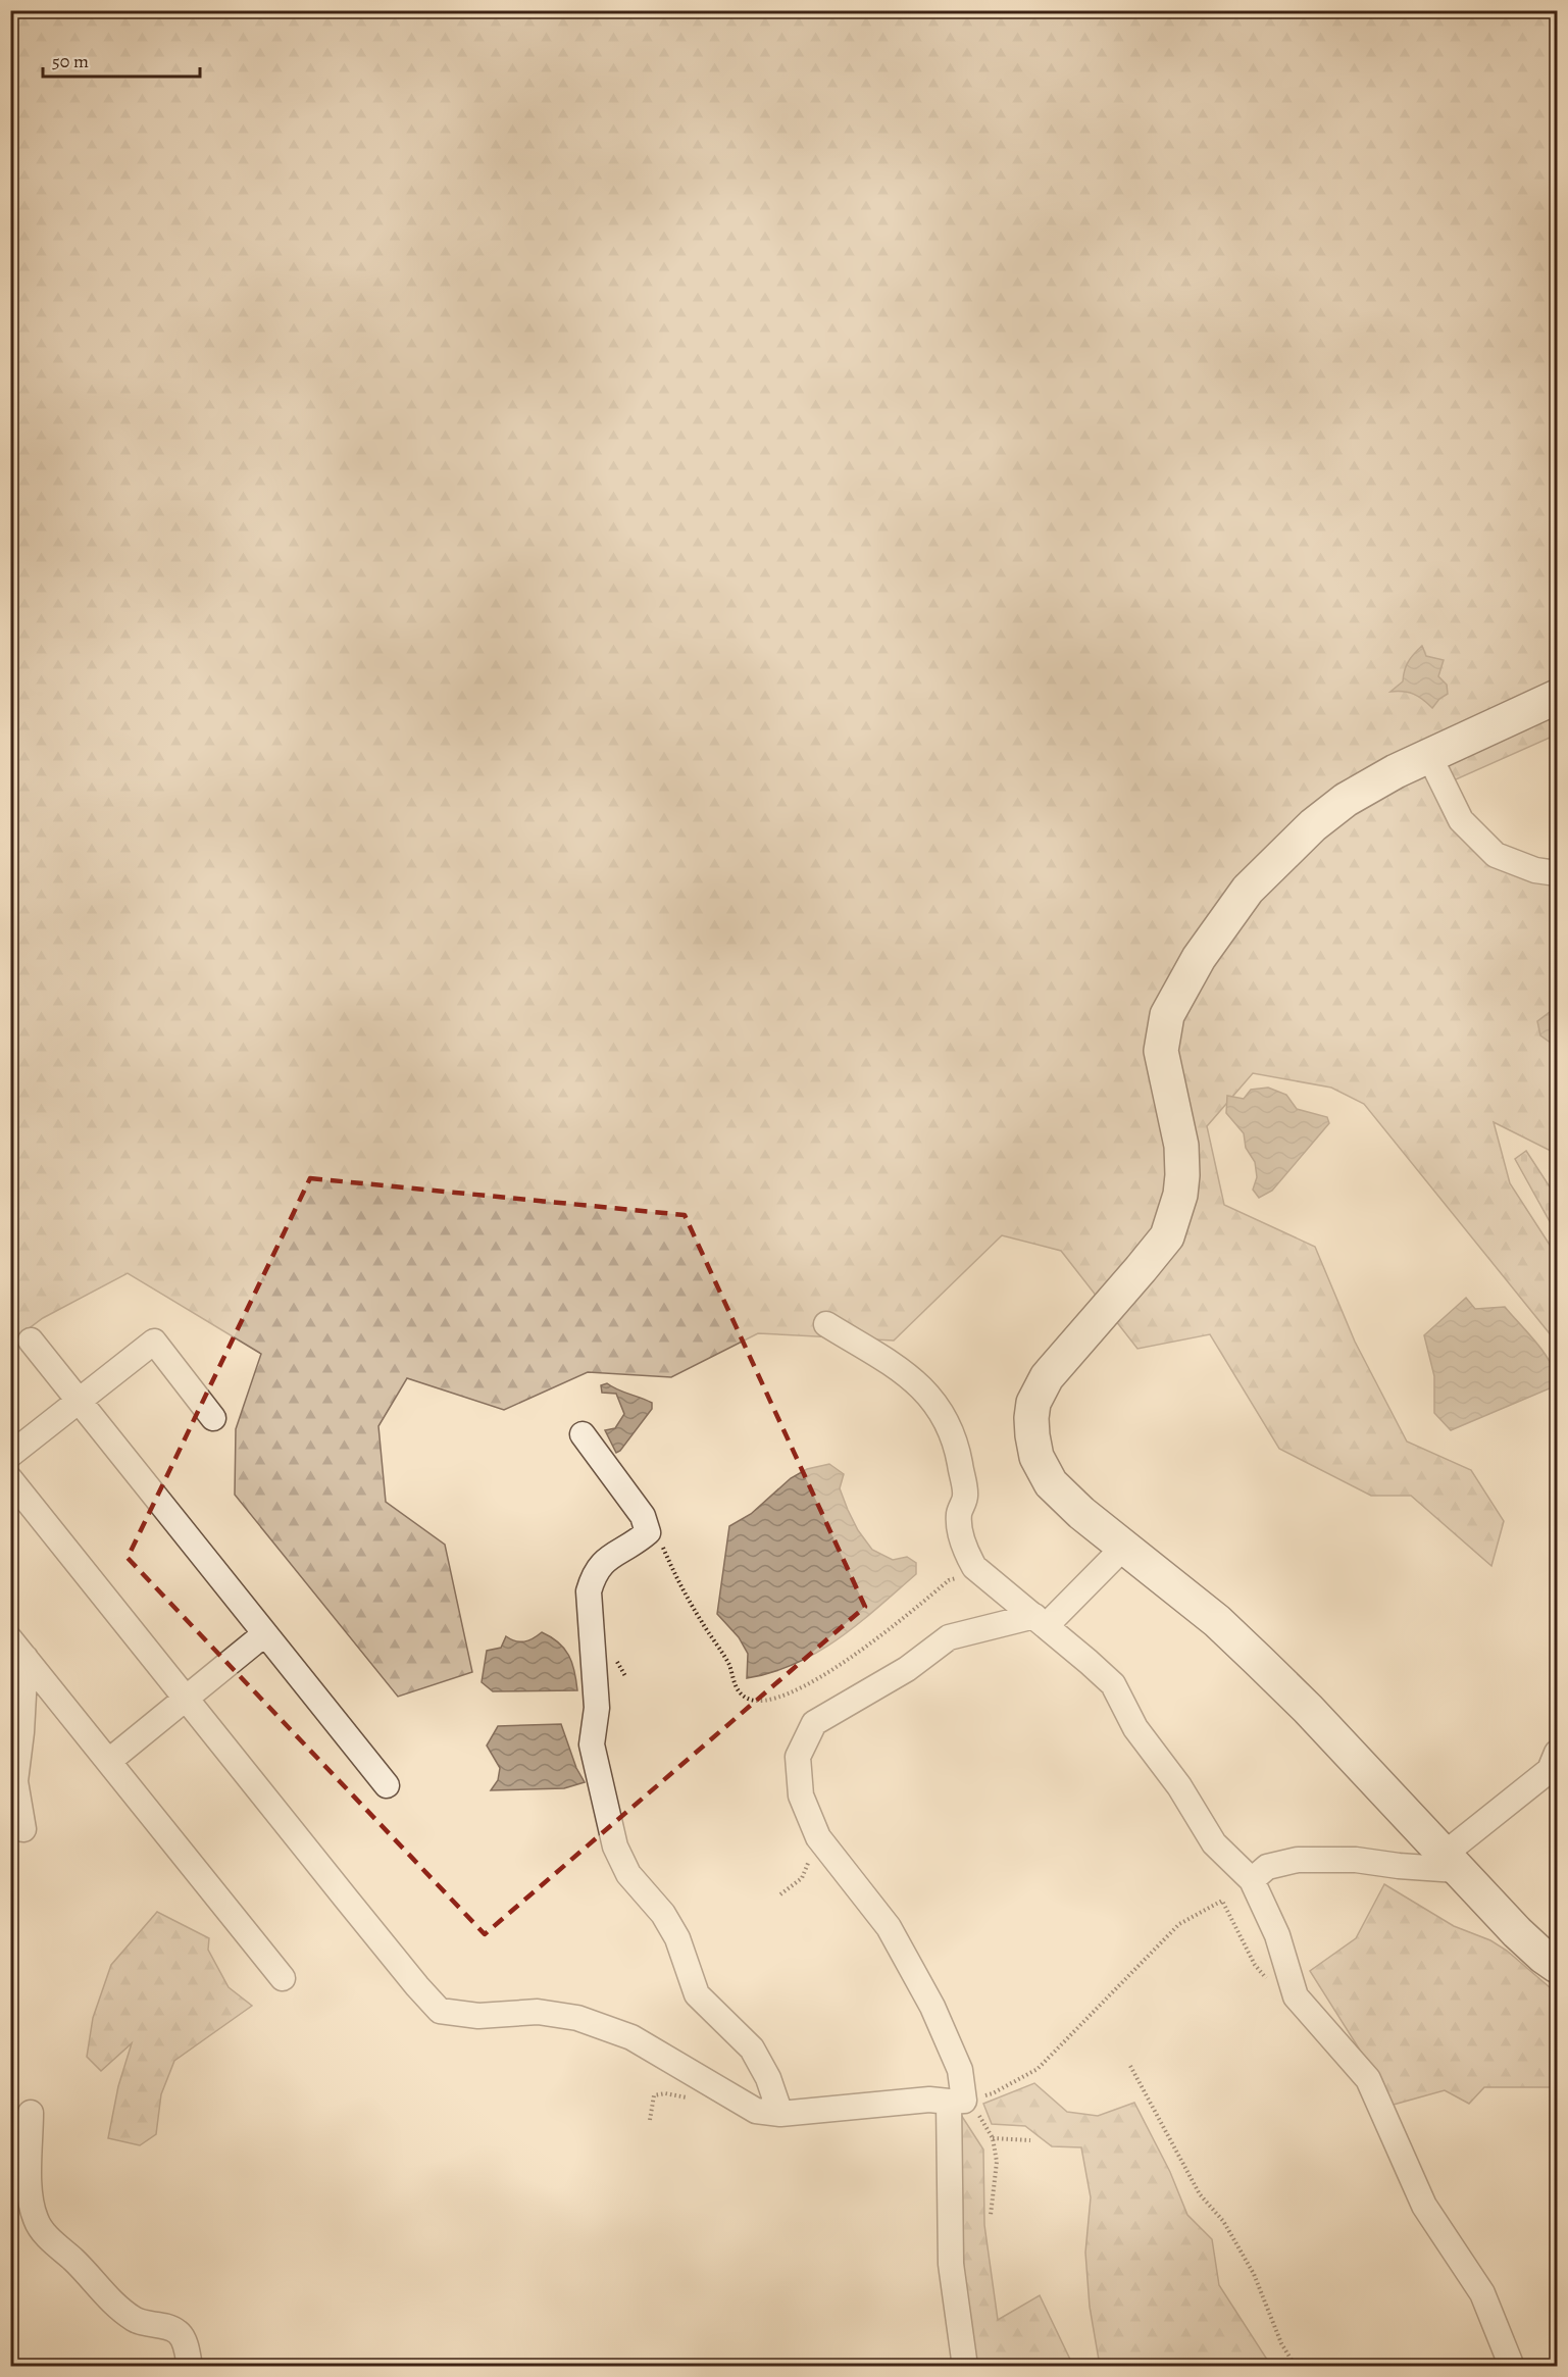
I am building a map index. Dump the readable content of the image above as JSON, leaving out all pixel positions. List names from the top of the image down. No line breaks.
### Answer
{"scale_bar":"50 m"}
